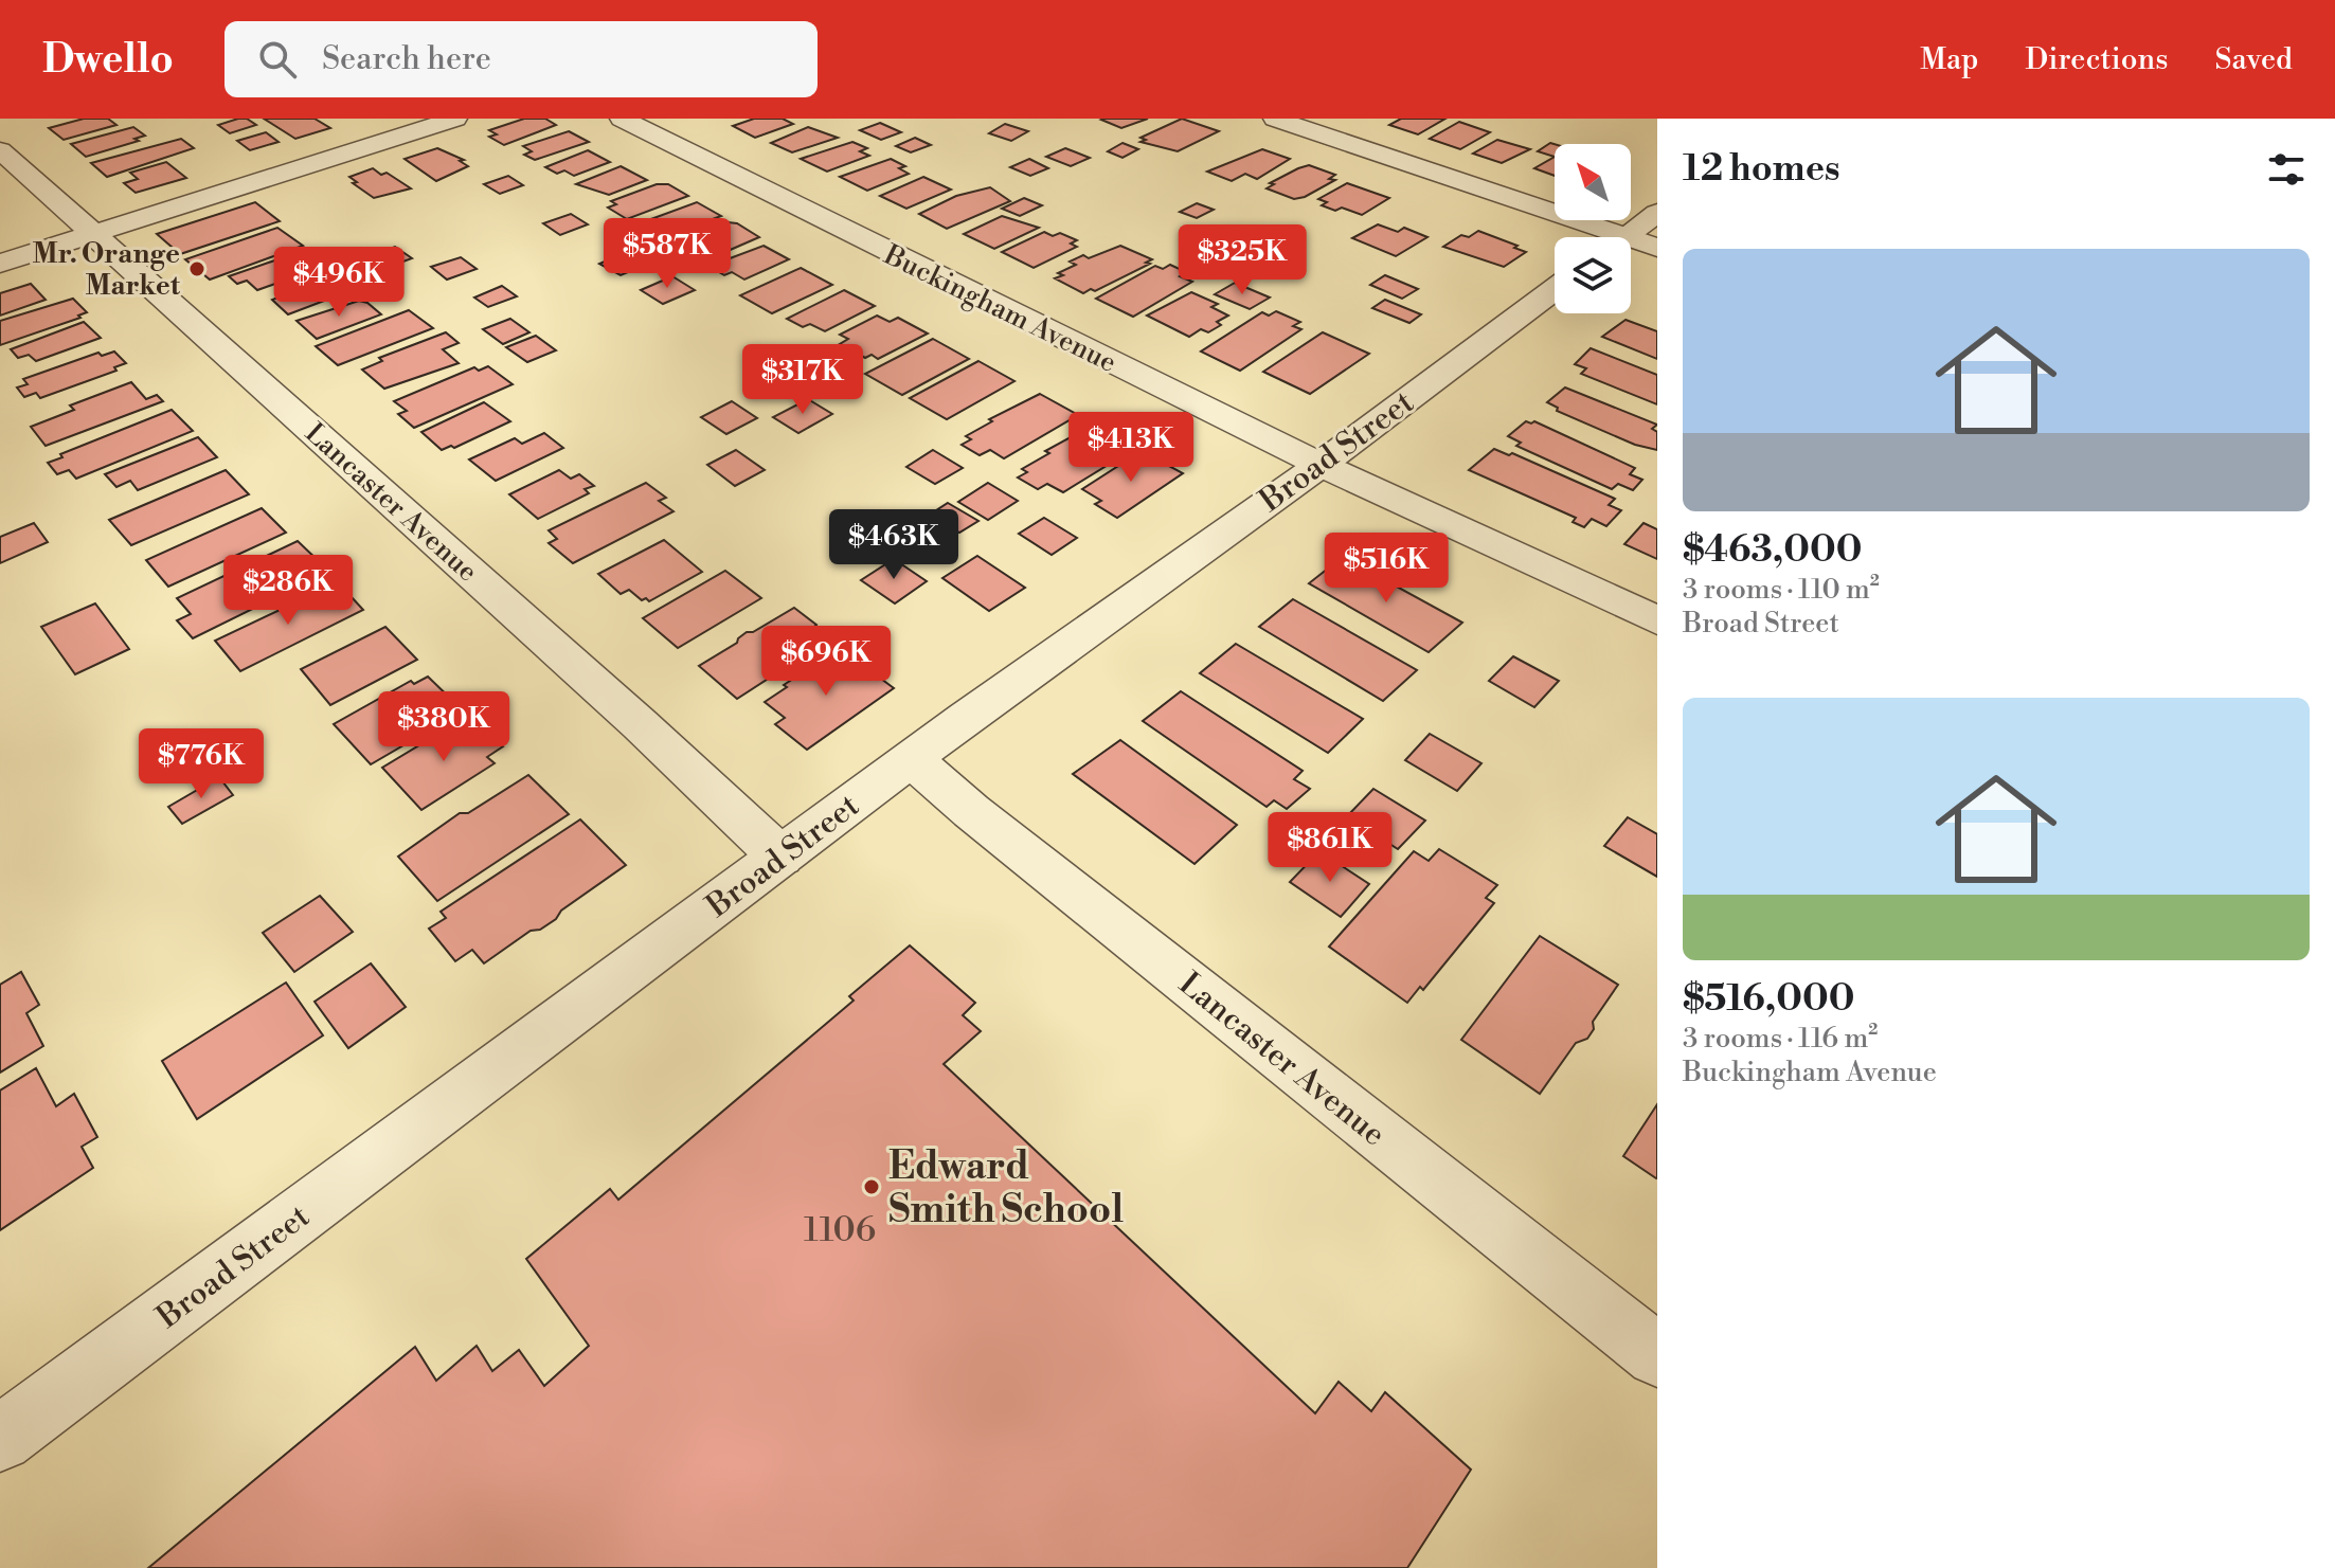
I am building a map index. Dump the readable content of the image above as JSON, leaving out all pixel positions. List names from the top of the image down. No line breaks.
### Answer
{"streets":{"street":["Buckingham Avenue","Broad Street","Lancaster Avenue"]},"crossings":[["Buckingham Avenue","Broad Street"],["Broad Street","Lancaster Avenue"]],"places":["Mr. Orange Market","Edward Smith School"],"house_numbers":["1106"],"north":"top left","page":{"header":"Dwello","search":"Search here","nav":["Map","Directions","Saved"],"heading":"12 homes","price":["$587K","$325K","$496K","$317K","$413K","$463K","$516K","$286K","$696K","$380K","$776K","$861K"],"list":[{"name":"$463,000","note":"3 rooms · 110 m² · Broad Street"},{"name":"$516,000","note":"3 rooms · 116 m² · Buckingham Avenue"}]}}
